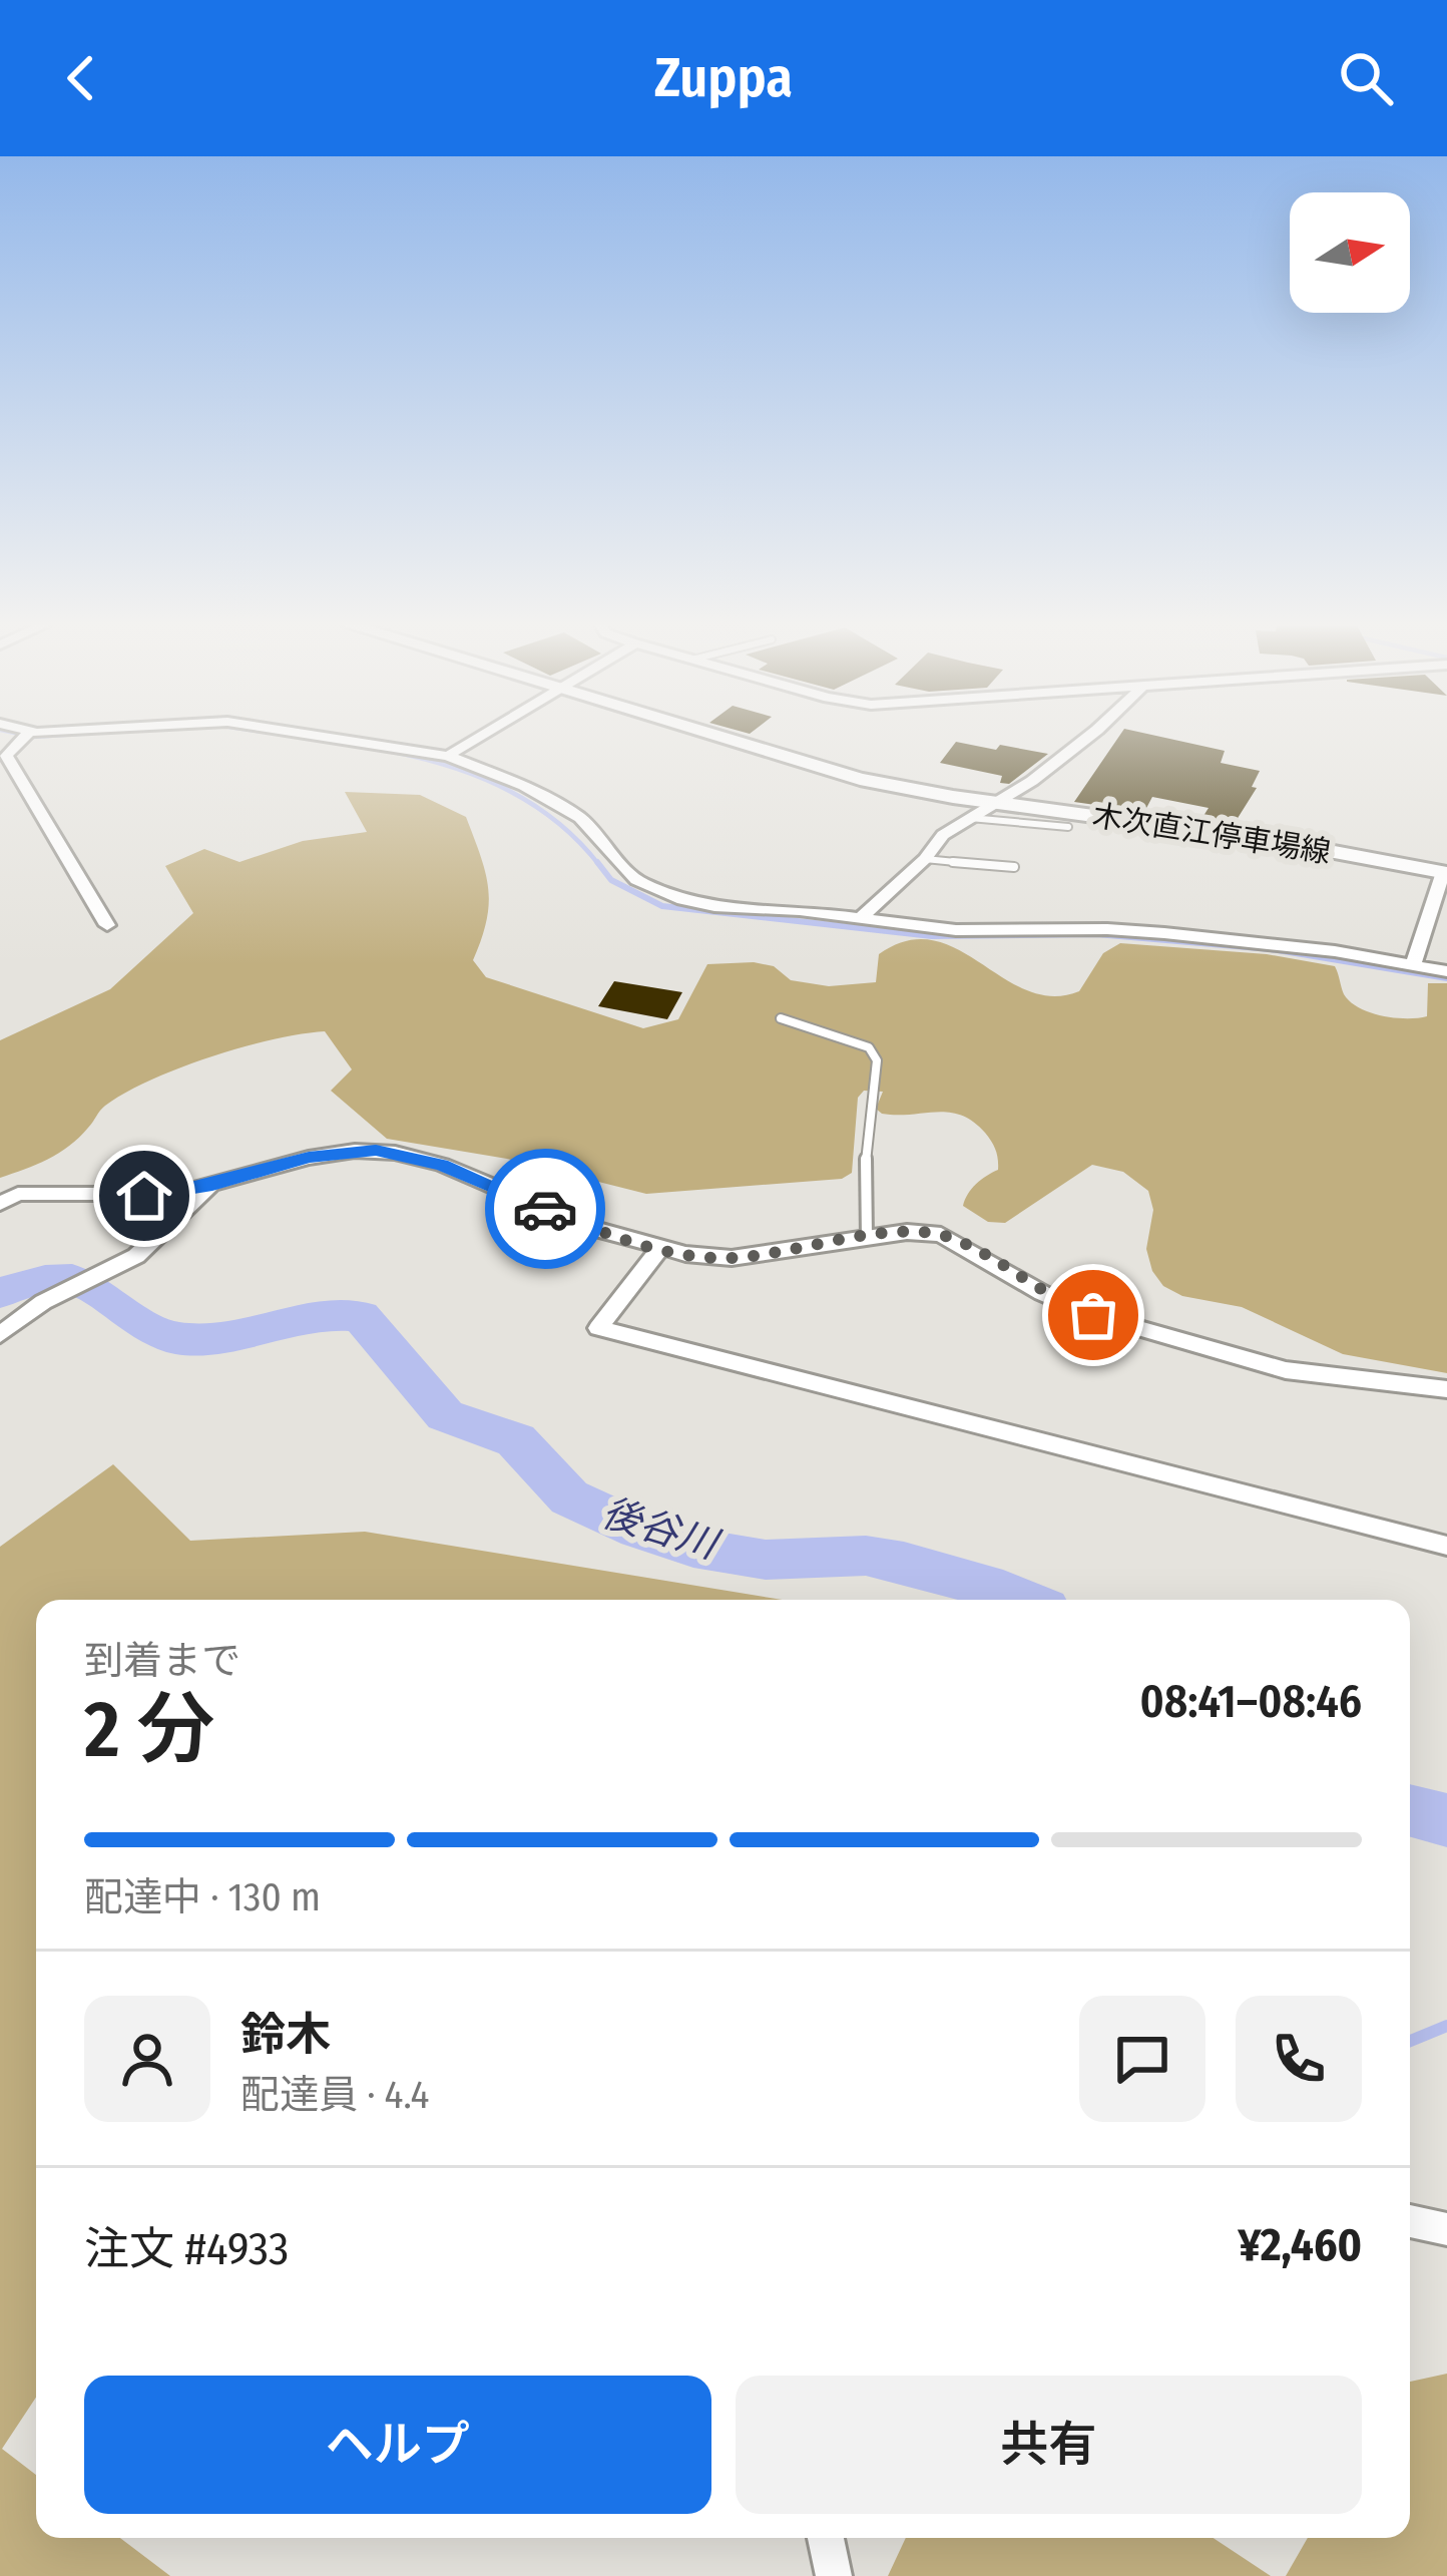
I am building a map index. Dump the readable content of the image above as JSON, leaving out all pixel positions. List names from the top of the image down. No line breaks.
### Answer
{"streets":{"main road":["木次直江停車場線"]},"water":["後谷川"],"north":"right","page":{"header":"Zuppa","heading":["2 分","到着まで","08:41–08:46"],"panel":["鈴木","配達員 · 4.4","注文 #4933","¥2,460"],"bar":"配達中 · 130 m","buttons":["ヘルプ","共有"]}}
